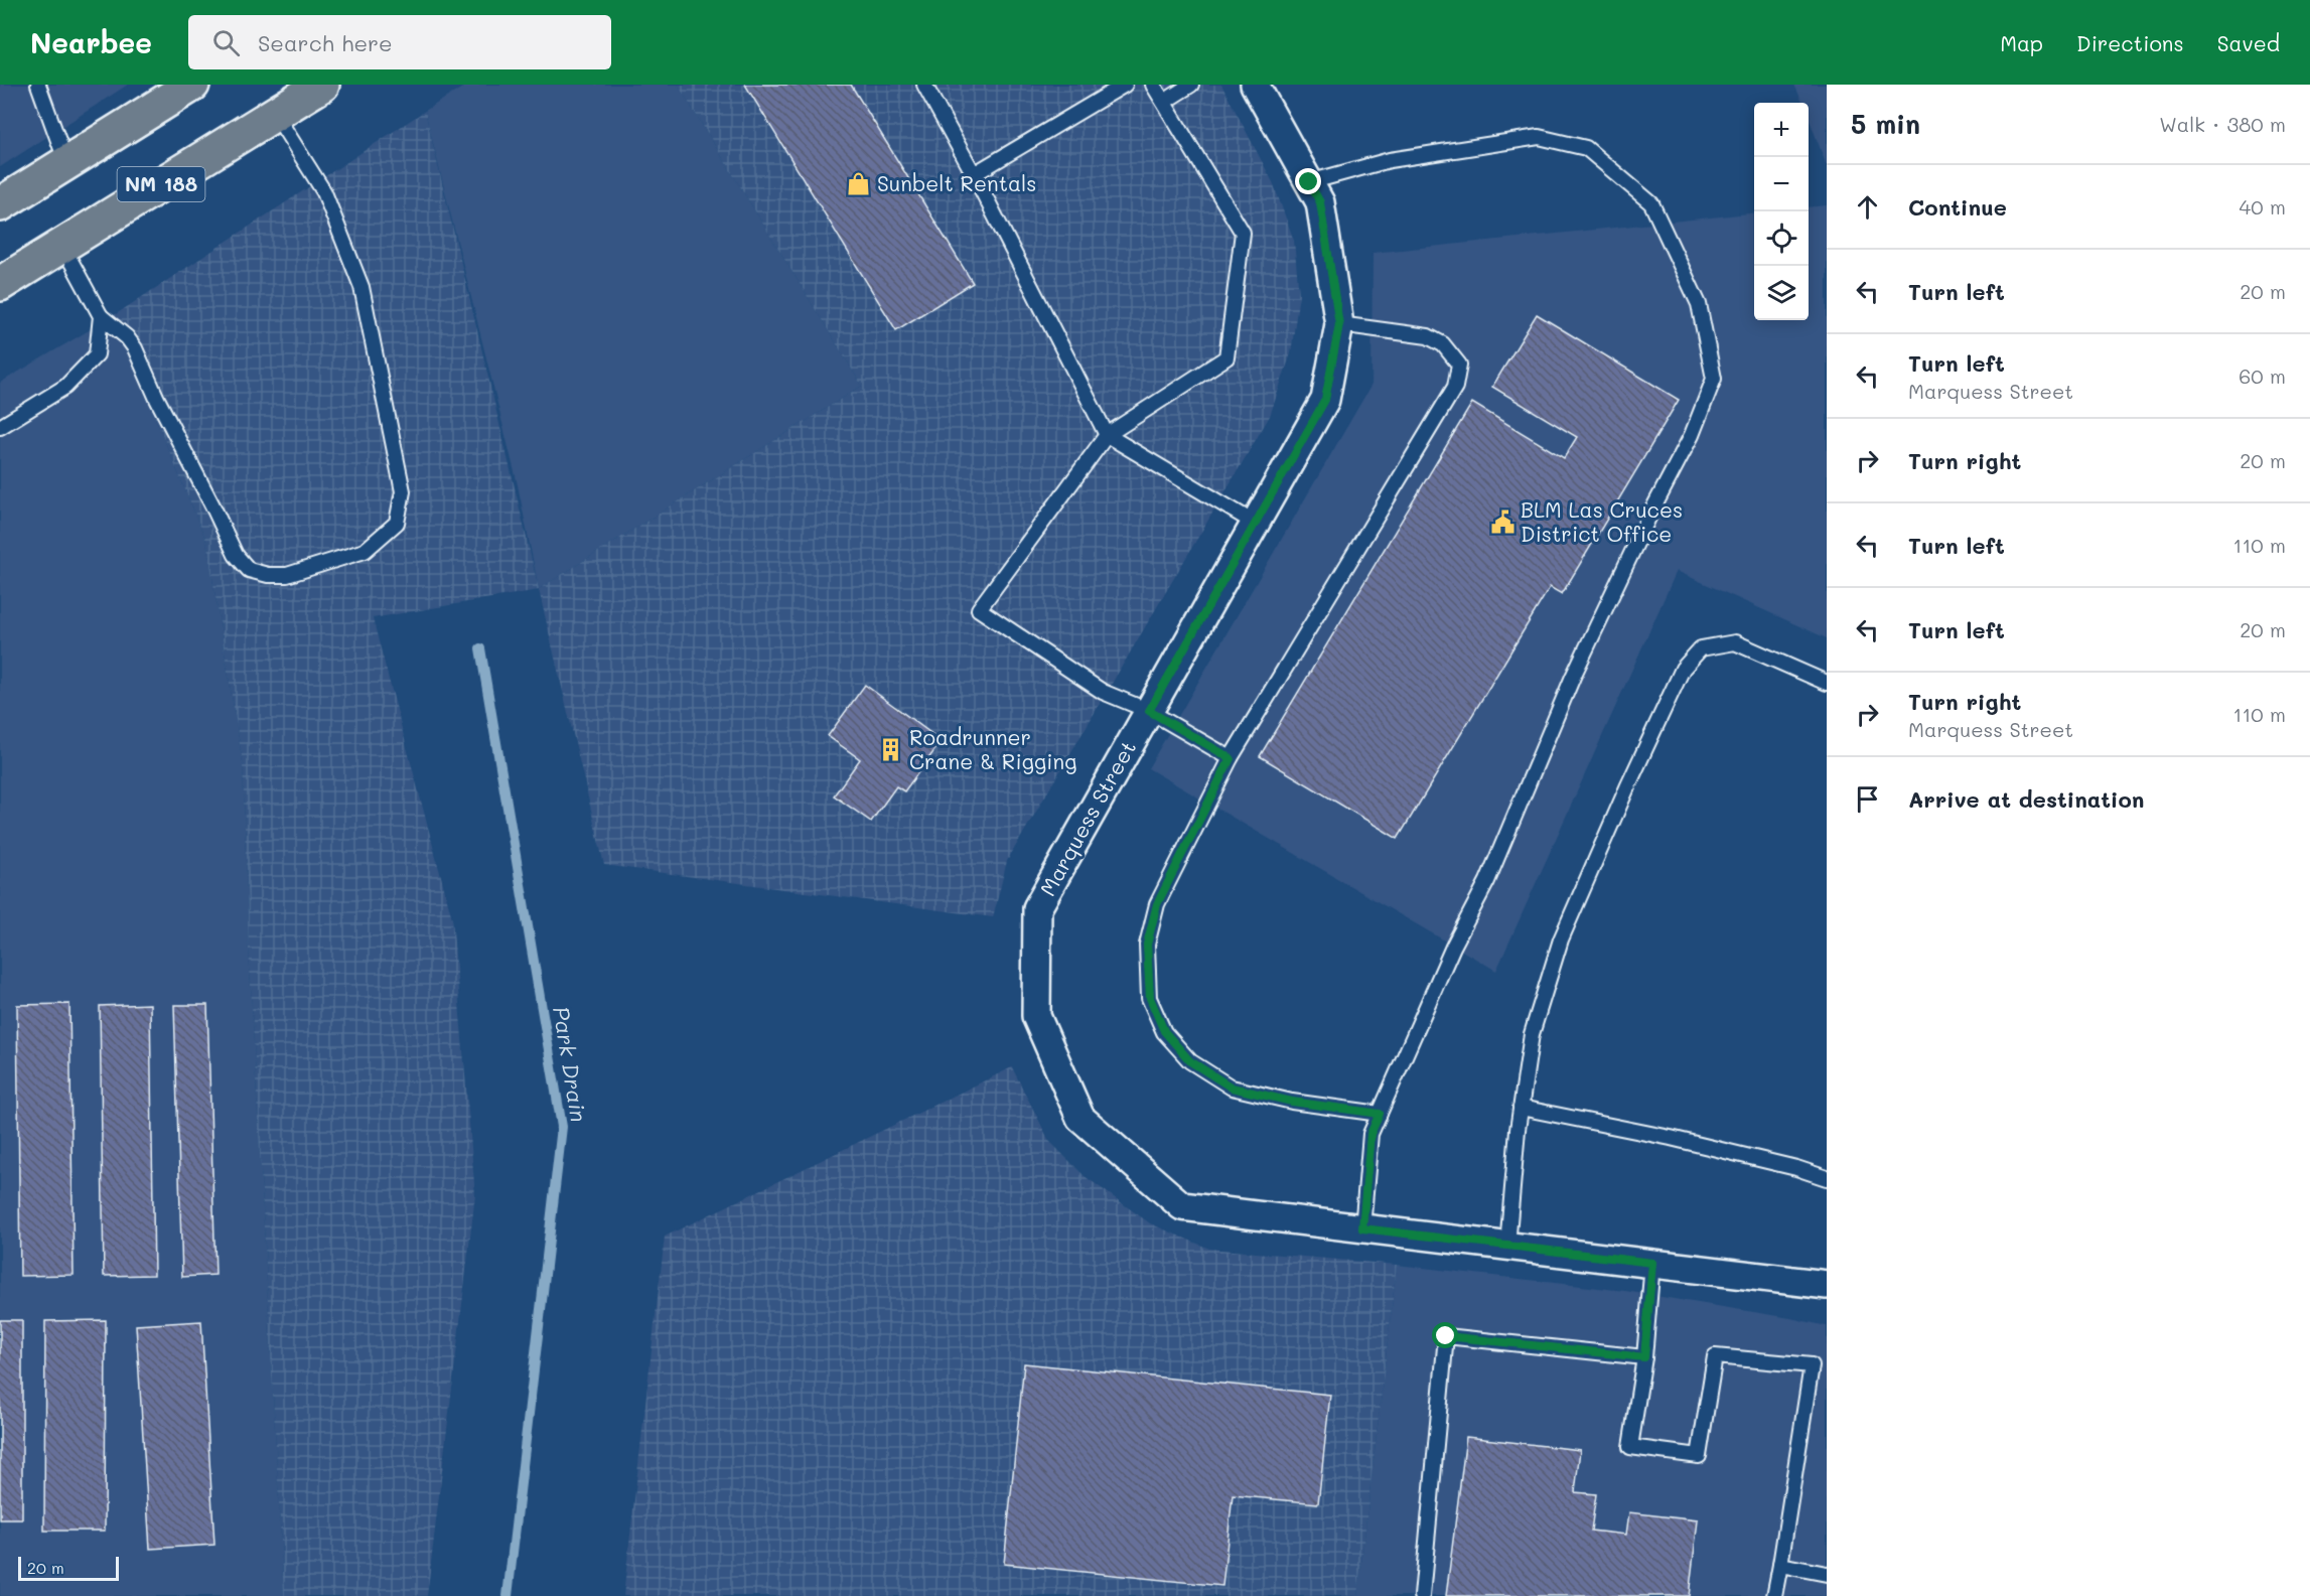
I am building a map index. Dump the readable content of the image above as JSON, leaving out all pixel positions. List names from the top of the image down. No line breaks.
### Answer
{"streets":{"main road":["NM 188"],"street":["Marquess Street"]},"water":["Park Drain"],"places":{"shop":["Sunbelt Rentals"],"public building":["BLM Las Cruces District Office"],"building":["Roadrunner Crane & Rigging"]},"scale_bar":"20 m","page":{"header":"Nearbee","search":"Search here","nav":["Map","Directions","Saved"],"heading":["5 min","Walk · 380 m"],"map_buttons":["+","−"],"list":[["Continue","40 m"],["Turn left","20 m"],["Turn left","Marquess Street","60 m"],["Turn right","20 m"],["Turn left","110 m"],["Turn left","20 m"],["Turn right","Marquess Street","110 m"],"Arrive at destination"],"scale":"20 m"}}
